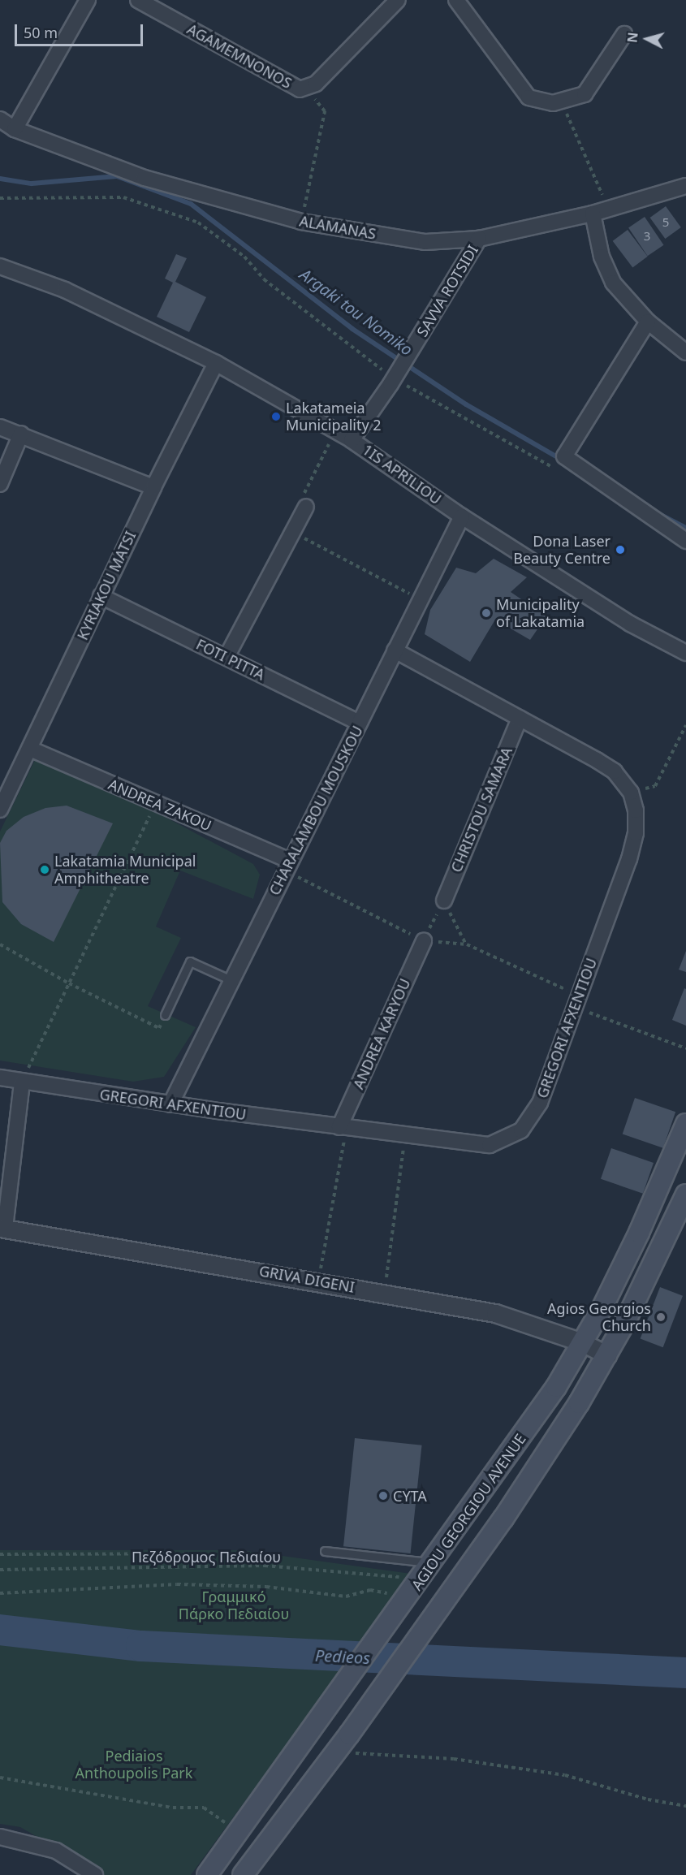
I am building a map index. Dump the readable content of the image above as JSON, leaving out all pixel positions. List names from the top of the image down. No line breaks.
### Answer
{"streets":{"main road":["AGIOU GEORGIOU AVENUE"],"street":["AGAMEMNONOS","ALAMANAS","SAVVA ROTSIDI","1IS APRILIOU","KYRIAKOU MATSI","FOTI PITTA","ANDREA ZAKOU","CHRISTOU SAMARA","CHARALAMBOU MOUSKOU","GREGORI AFXENTIOU","ANDREA KARYOU","GRIVA DIGENI"],"path":["Πεζόδρομος Πεδιαίου"]},"crossings":[["ALAMANAS","SAVVA ROTSIDI"],["SAVVA ROTSIDI","1IS APRILIOU"],["1IS APRILIOU","KYRIAKOU MATSI"],["1IS APRILIOU","CHARALAMBOU MOUSKOU"],["KYRIAKOU MATSI","FOTI PITTA"],["KYRIAKOU MATSI","ANDREA ZAKOU"],["FOTI PITTA","CHARALAMBOU MOUSKOU"],["ANDREA ZAKOU","CHARALAMBOU MOUSKOU"],["CHRISTOU SAMARA","GREGORI AFXENTIOU"],["CHARALAMBOU MOUSKOU","GREGORI AFXENTIOU"],["GREGORI AFXENTIOU","ANDREA KARYOU"],["GRIVA DIGENI","AGIOU GEORGIOU AVENUE"]],"water":["Argaki tou Nomiko","Pedieos"],"parks":["Γραμμικό Πάρκο Πεδιαίου","Pediaios Anthoupolis Park"],"places":["Lakatameia Municipality 2","Dona Laser Beauty Centre","Municipality of Lakatamia","Lakatamia Municipal Amphitheatre","Agios Georgios Church","CYTA"],"house_numbers":["5","3"],"scale_bar":"50 m","north":"left"}
